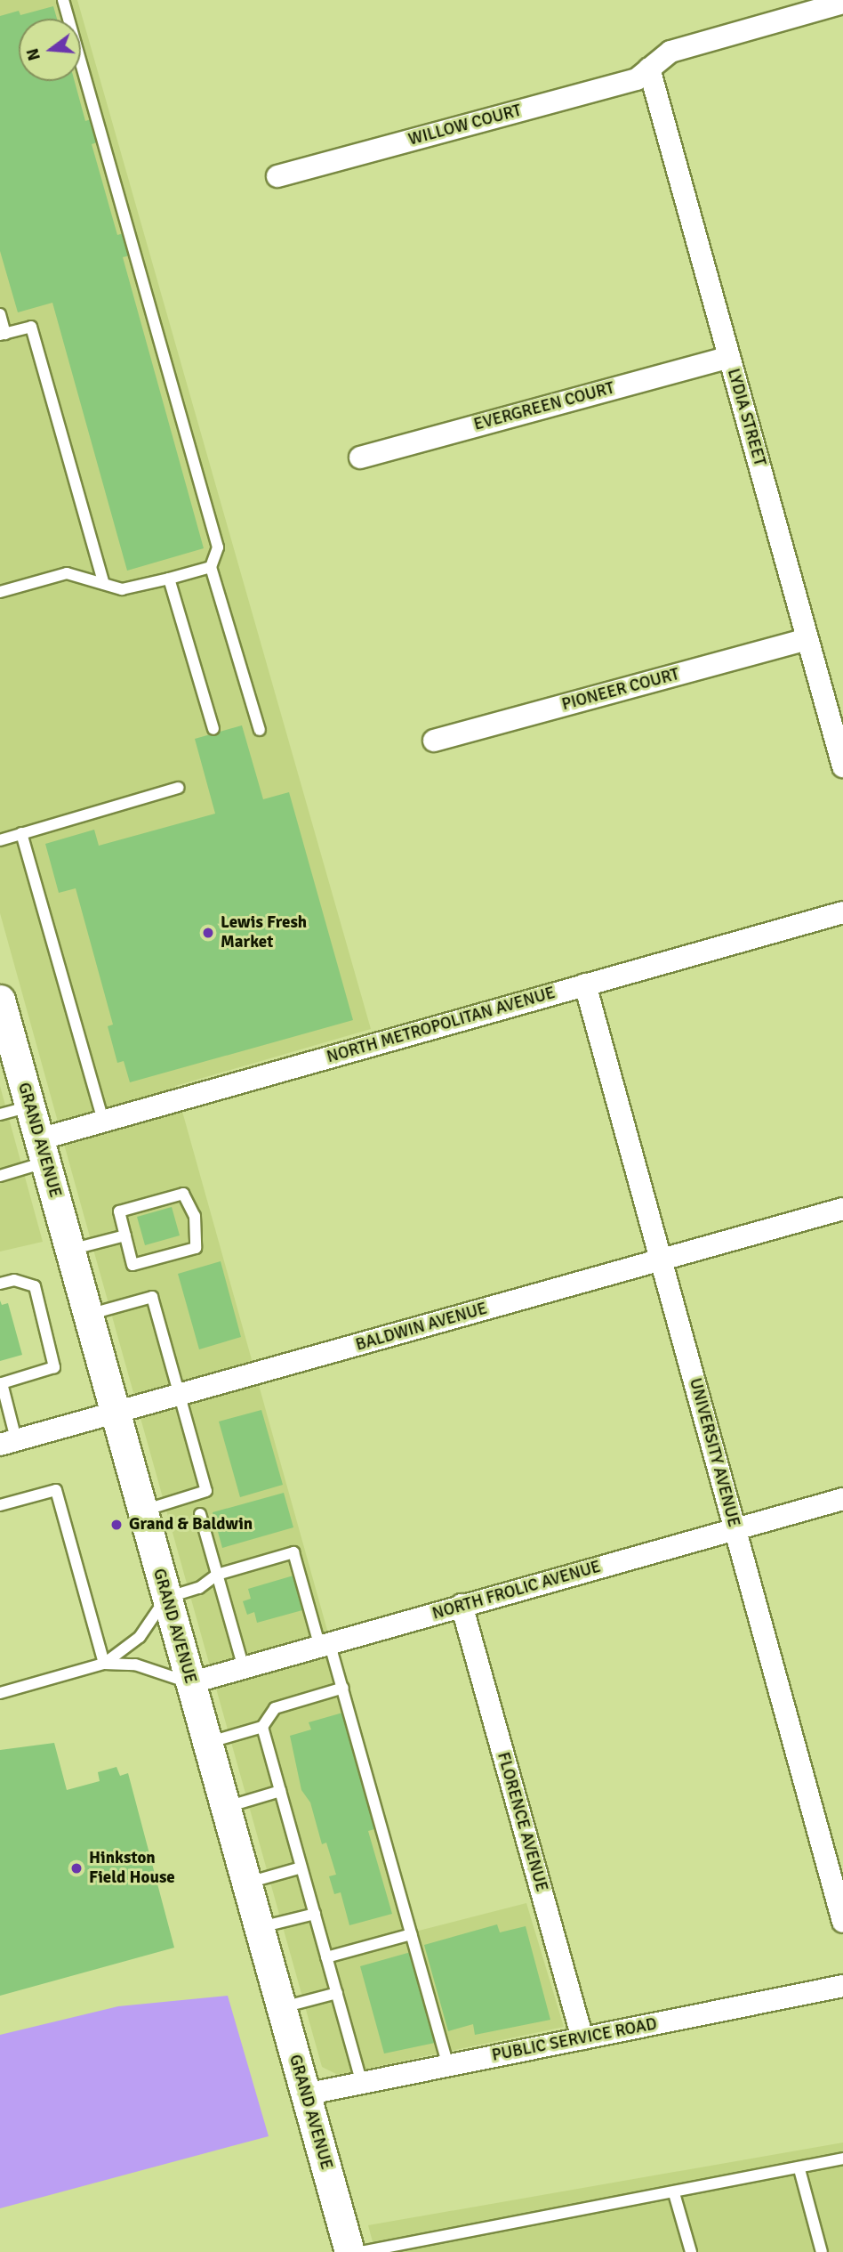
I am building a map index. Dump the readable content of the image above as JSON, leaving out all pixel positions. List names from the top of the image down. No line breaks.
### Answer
{"streets":{"main road":["GRAND AVENUE"],"street":["WILLOW COURT","EVERGREEN COURT","LYDIA STREET","PIONEER COURT","NORTH METROPOLITAN AVENUE","BALDWIN AVENUE","UNIVERSITY AVENUE","NORTH FROLIC AVENUE","FLORENCE AVENUE","PUBLIC SERVICE ROAD"]},"crossings":[["WILLOW COURT","LYDIA STREET"],["EVERGREEN COURT","LYDIA STREET"],["LYDIA STREET","PIONEER COURT"],["NORTH METROPOLITAN AVENUE","GRAND AVENUE"],["NORTH METROPOLITAN AVENUE","UNIVERSITY AVENUE"],["GRAND AVENUE","BALDWIN AVENUE"],["GRAND AVENUE","NORTH FROLIC AVENUE"],["GRAND AVENUE","PUBLIC SERVICE ROAD"],["BALDWIN AVENUE","UNIVERSITY AVENUE"],["UNIVERSITY AVENUE","NORTH FROLIC AVENUE"],["NORTH FROLIC AVENUE","FLORENCE AVENUE"],["FLORENCE AVENUE","PUBLIC SERVICE ROAD"]],"places":["Lewis Fresh Market","Grand & Baldwin","Hinkston Field House"],"north":"left"}
